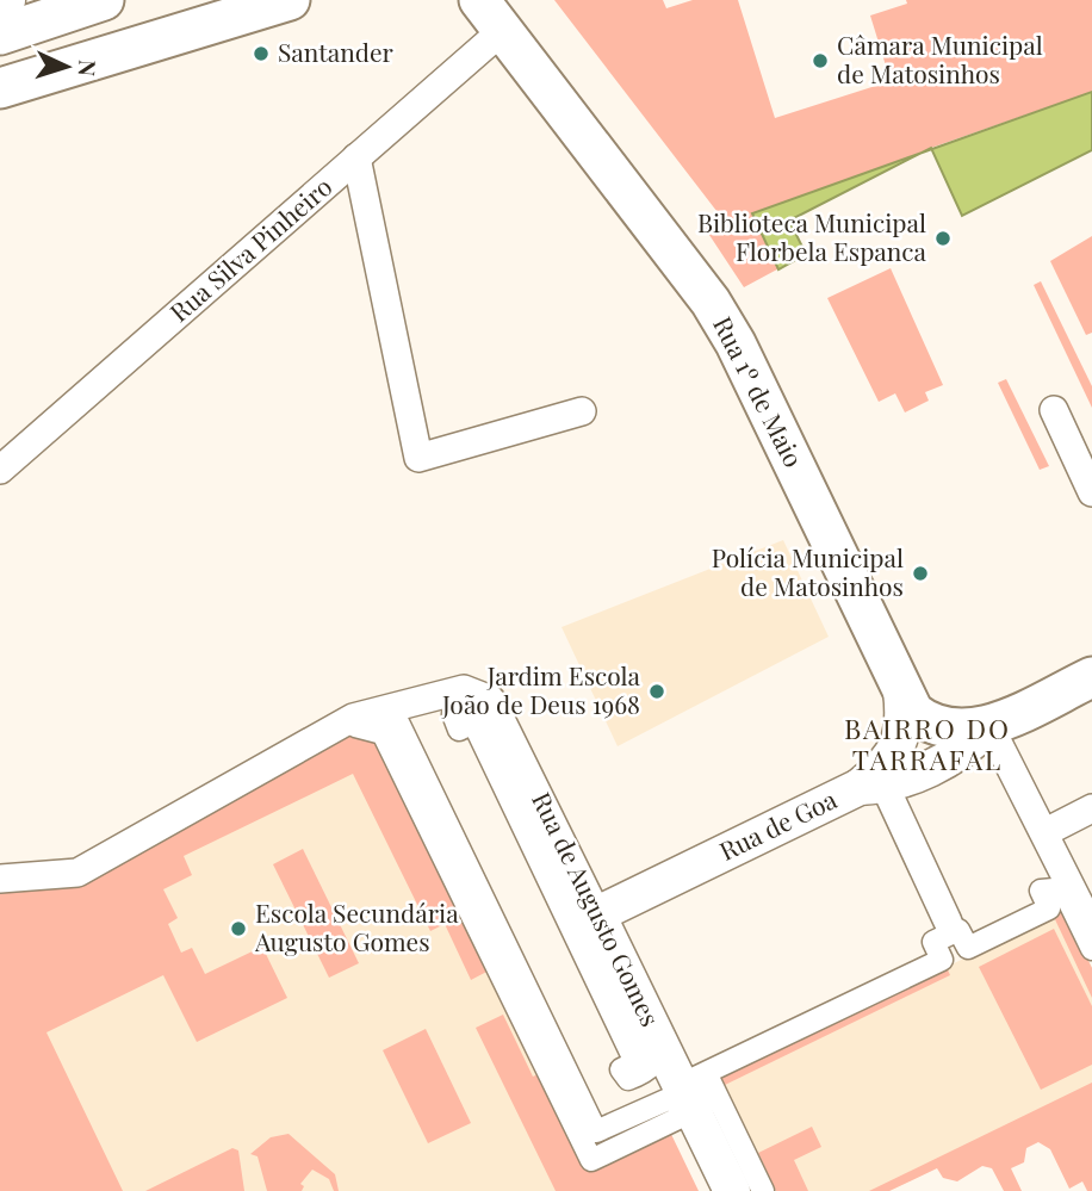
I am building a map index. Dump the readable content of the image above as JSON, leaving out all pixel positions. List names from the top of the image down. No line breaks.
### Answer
{"streets":{"main road":["Rua 1º de Maio","Rua de Goa"],"street":["Rua Silva Pinheiro","Rua de Augusto Gomes"]},"crossings":[["Rua Silva Pinheiro","Rua 1º de Maio"],["Rua 1º de Maio","Rua de Goa"],["Rua de Goa","Rua de Augusto Gomes"]],"districts":["BAIRRO DO TARRAFAL"],"places":["Santander","Câmara Municipal de Matosinhos","Biblioteca Municipal Florbela Espanca","Polícia Municipal de Matosinhos","Jardim Escola João de Deus 1968","Escola Secundária Augusto Gomes"],"north":"right"}
